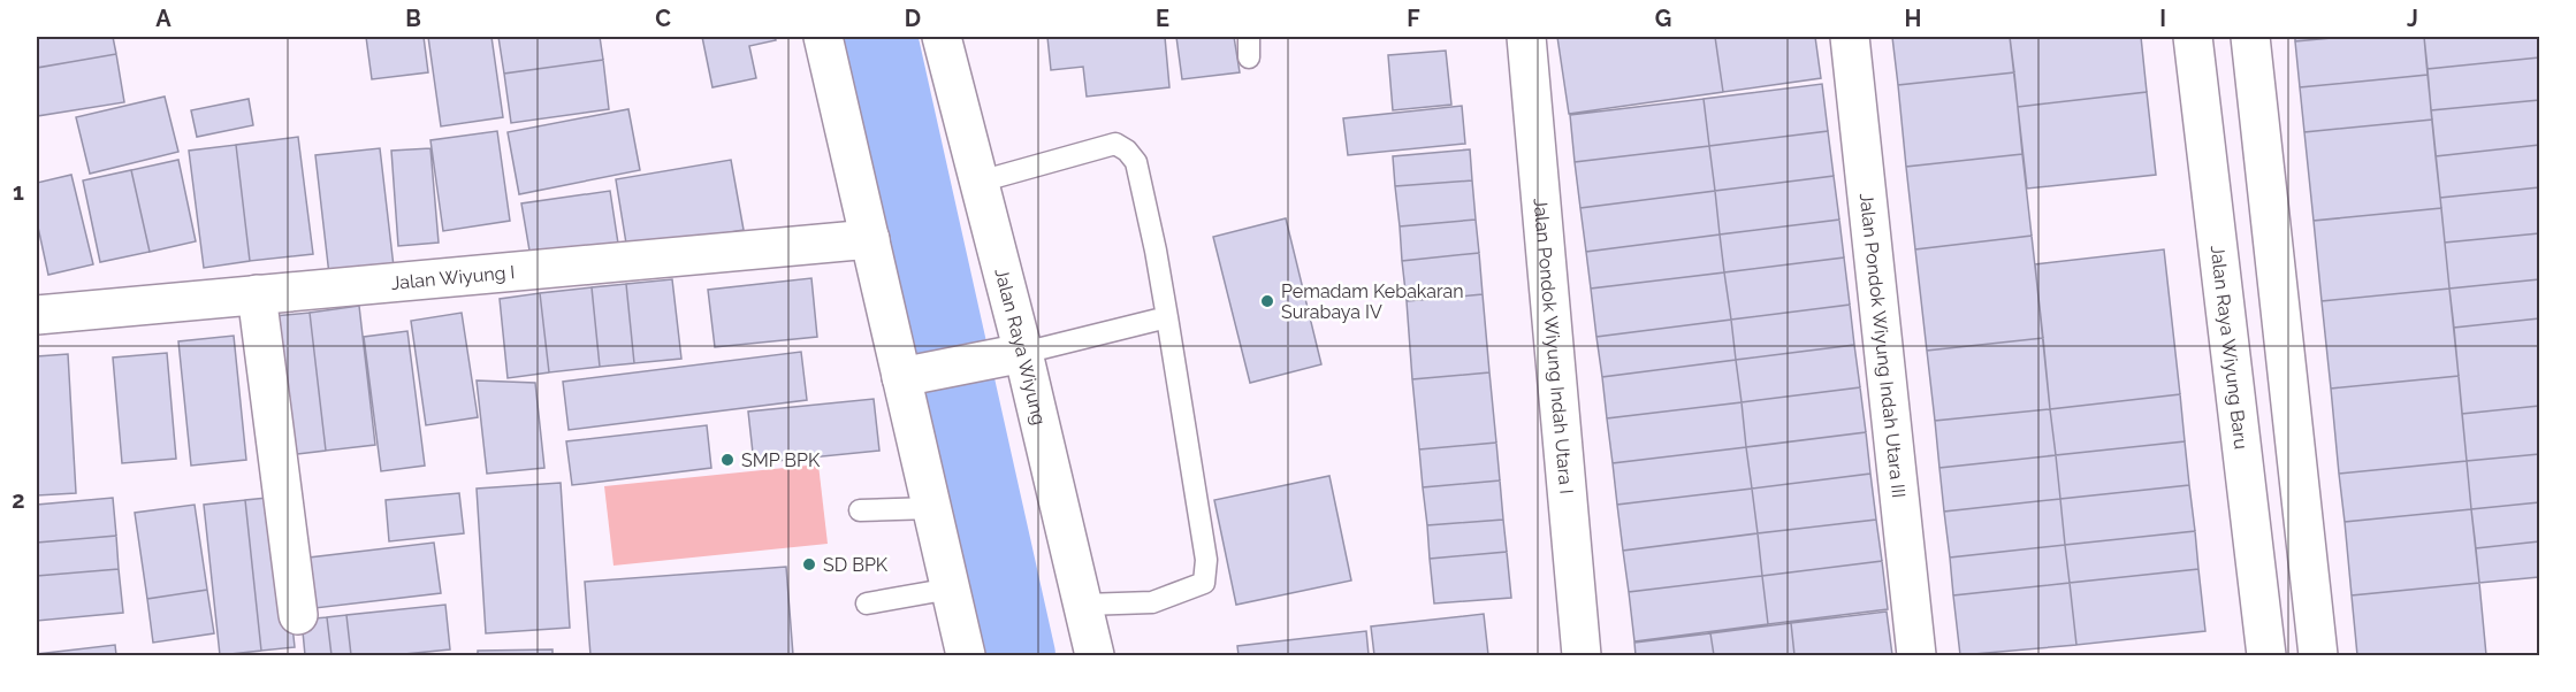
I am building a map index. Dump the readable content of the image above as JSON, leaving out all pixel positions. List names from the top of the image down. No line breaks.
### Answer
{"streets":{"street":["Jalan Wiyung I","Jalan Raya Wiyung","Jalan Pondok Wiyung Indah Utara I","Jalan Pondok Wiyung Indah Utara III","Jalan Raya Wiyung Baru"]},"places":["Pemadam Kebakaran Surabaya IV","SMP BPK","SD BPK"],"grid":{"columns":["A","B","C","D","E","F","G","H","I","J"],"rows":["1","2"]}}
